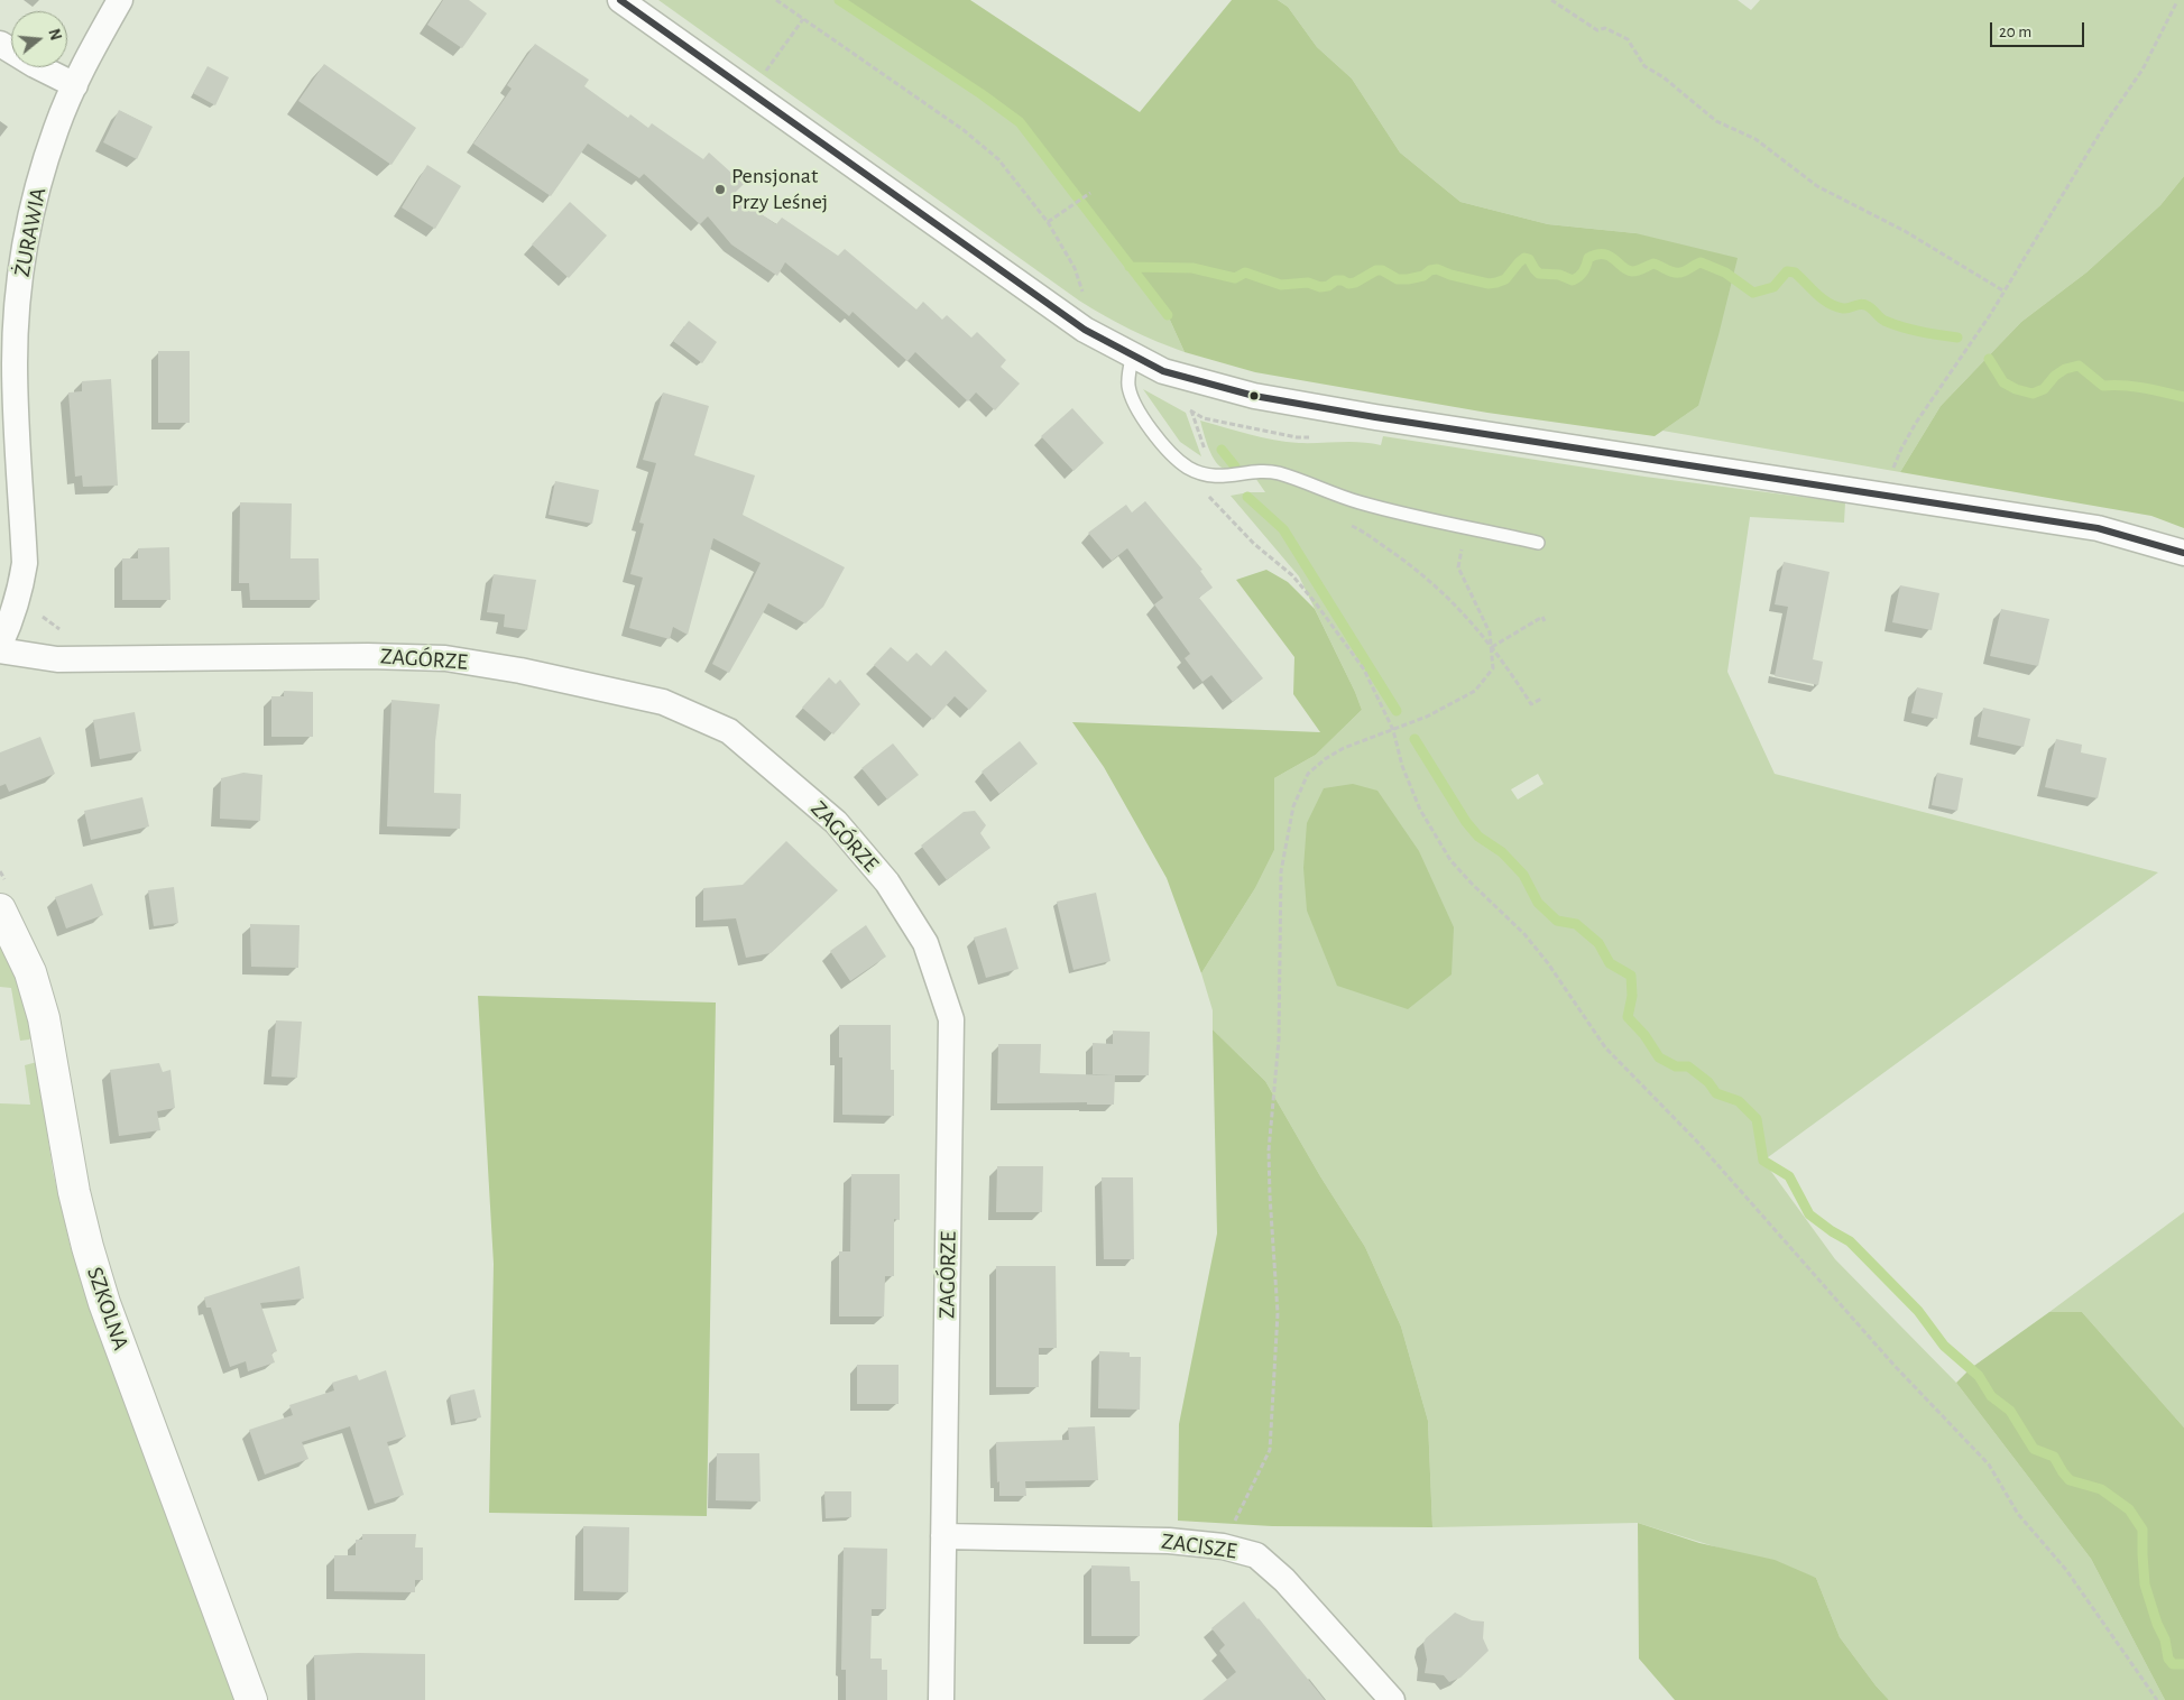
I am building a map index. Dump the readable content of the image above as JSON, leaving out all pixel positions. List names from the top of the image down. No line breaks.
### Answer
{"streets":{"street":["ŻURAWIA","ZAGÓRZE","SZKOLNA","ZACISZE"]},"crossings":[["ZAGÓRZE","ZACISZE"]],"places":["Pensjonat Przy Leśnej"],"scale_bar":"20 m","north":"right"}
